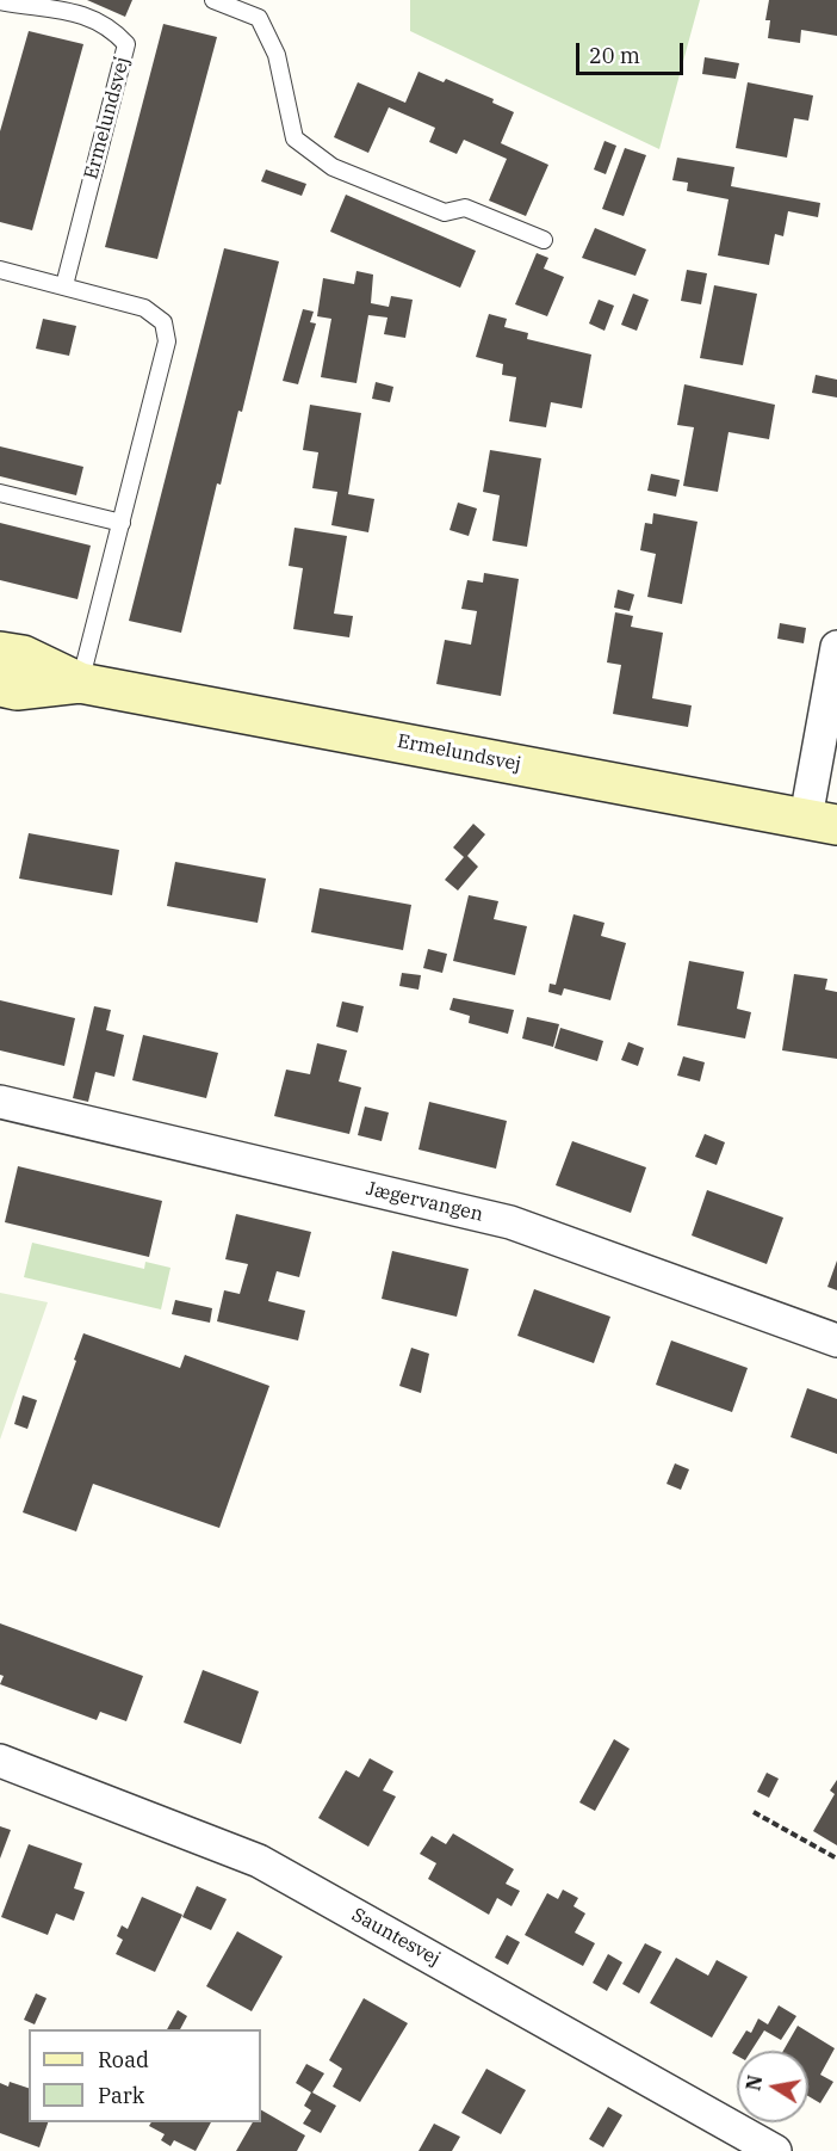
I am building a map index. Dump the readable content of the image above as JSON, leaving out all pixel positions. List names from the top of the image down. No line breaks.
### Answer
{"streets":{"street":["Ermelundsvej","Jægervangen","Sauntesvej"]},"legend":["Road","Park"],"scale_bar":"20 m","north":"left"}
